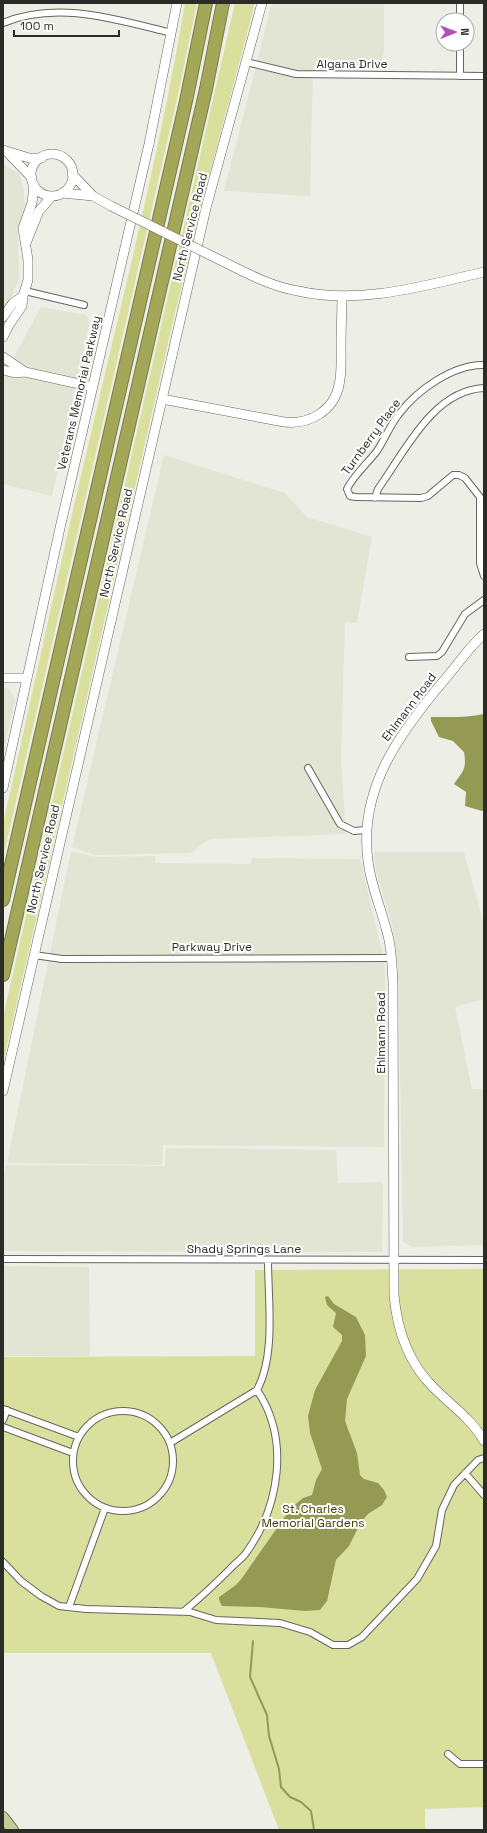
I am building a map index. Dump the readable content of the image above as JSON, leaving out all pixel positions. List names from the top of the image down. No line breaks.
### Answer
{"streets":{"street":["Algana Drive","North Service Road","Veterans Memorial Parkway","Turnberry Place","Ehlmann Road","Parkway Drive","Shady Springs Lane"]},"crossings":[["Algana Drive","North Service Road"],["North Service Road","Parkway Drive"],["Ehlmann Road","Parkway Drive"],["Ehlmann Road","Shady Springs Lane"]],"parks":["St. Charles Memorial Gardens"],"scale_bar":"100 m","north":"right"}
